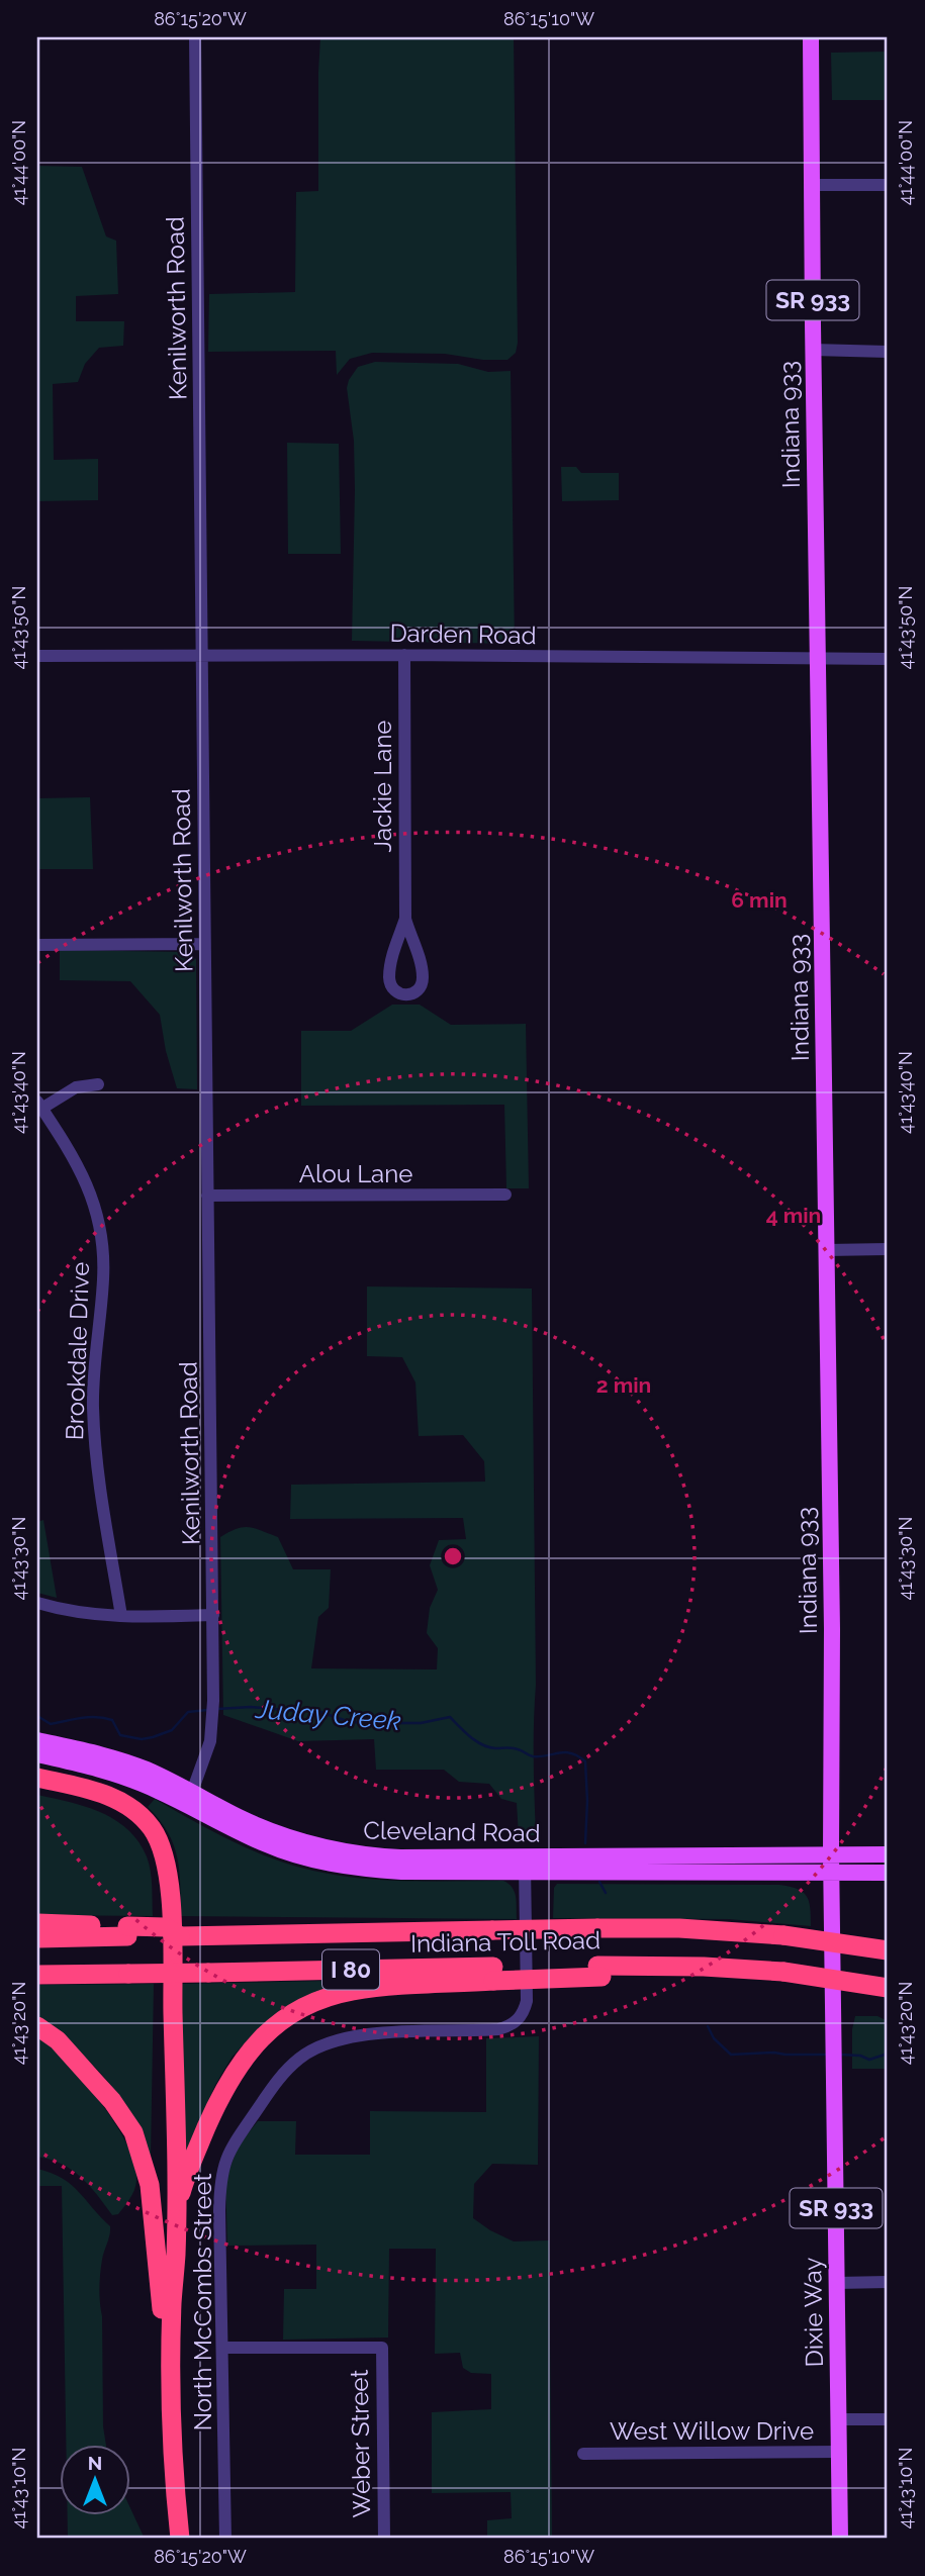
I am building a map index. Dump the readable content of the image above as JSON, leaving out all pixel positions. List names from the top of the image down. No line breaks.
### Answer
{"streets":{"highway":["Indiana Toll Road","I 80"],"main road":["SR 933","Indiana 933","Cleveland Road","Dixie Way"],"street":["Kenilworth Road","Darden Road","Jackie Lane","Alou Lane","Brookdale Drive","North McCombs Street","West Willow Drive","Weber Street"]},"crossings":[["Kenilworth Road","Darden Road"],["Kenilworth Road","Alou Lane"],["Kenilworth Road","Cleveland Road"],["Indiana 933","Darden Road"],["Indiana 933","Cleveland Road"],["Indiana 933","Dixie Way"],["Darden Road","Jackie Lane"],["Cleveland Road","North McCombs Street"],["Cleveland Road","Dixie Way"],["North McCombs Street","Weber Street"],["Dixie Way","West Willow Drive"]],"water":["Juday Creek"],"north":"top","coordinates":["86°15'20\"W","86°15'10\"W","41°44'00\"N","41°43'50\"N","41°43'40\"N","41°43'30\"N","41°43'20\"N","41°43'10\"N"],"rings":["6 min","4 min","2 min"]}
